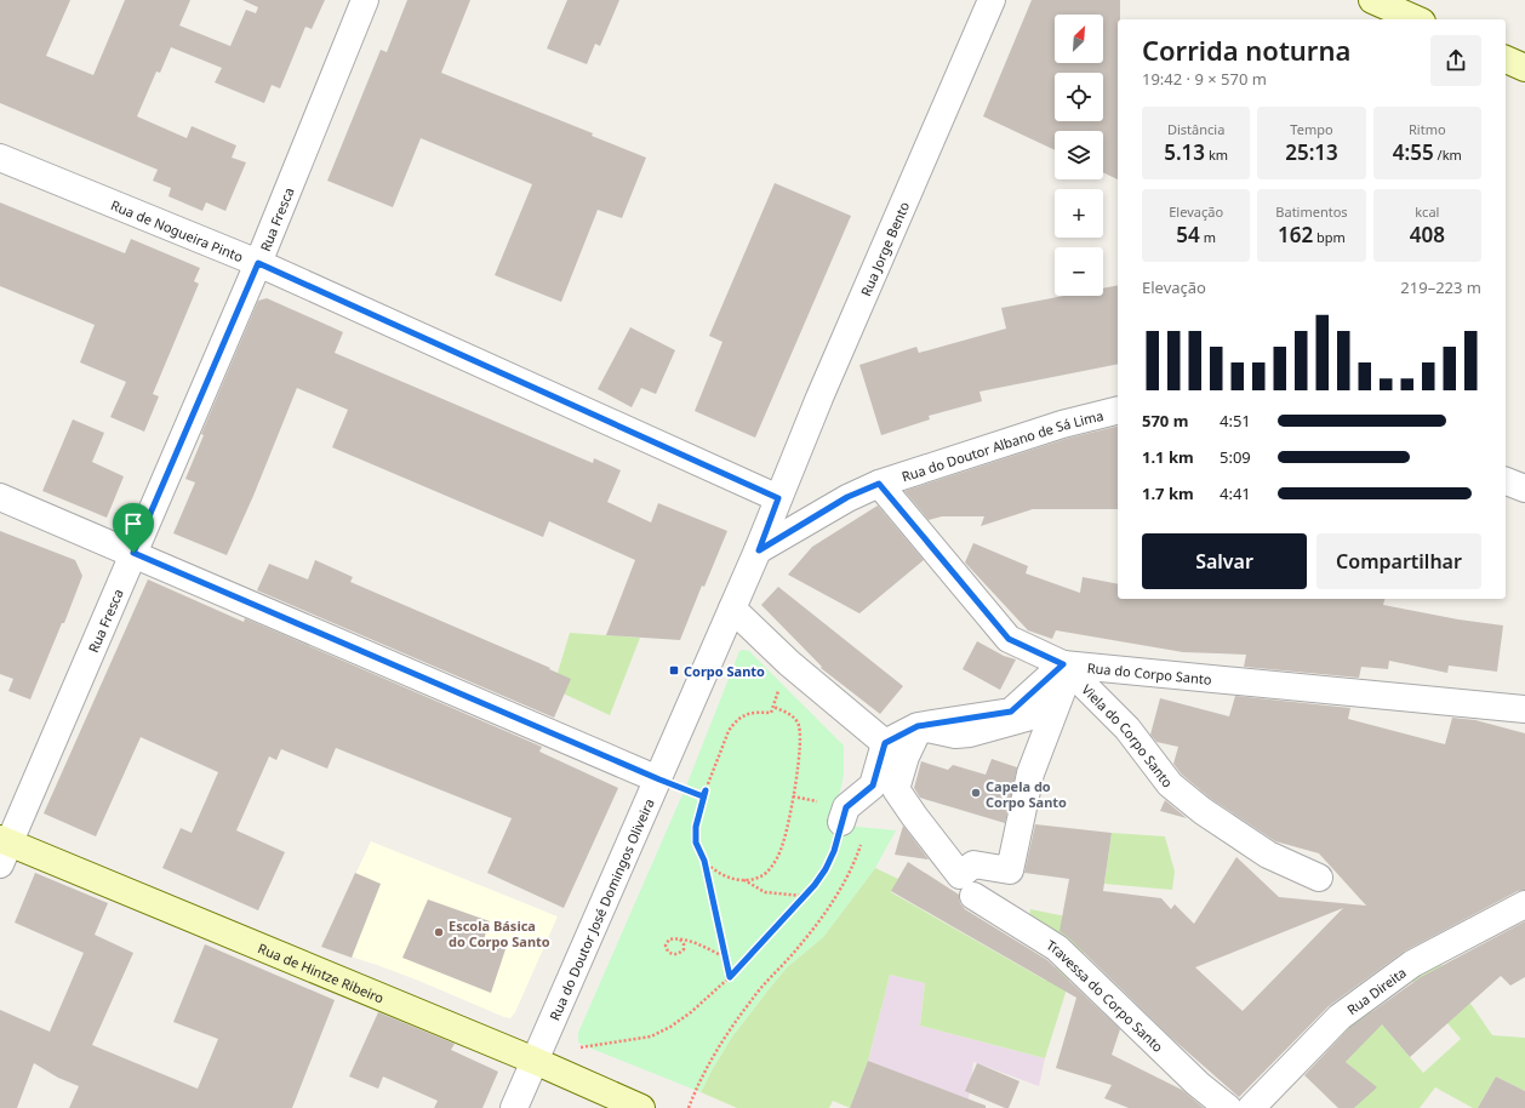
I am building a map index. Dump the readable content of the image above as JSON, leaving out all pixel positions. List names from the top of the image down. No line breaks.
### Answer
{"streets":{"street":["Rua Fresca","Rua de Nogueira Pinto","Rua Jorge Bento","Rua do Doutor Albano de Sá Lima","Rua do Corpo Santo","Viela do Corpo Santo","Rua do Doutor José Domingos Oliveira","Rua de Hintze Ribeiro","Rua Direita","Travessa do Corpo Santo"]},"crossings":[["Rua Fresca","Rua de Nogueira Pinto"],["Rua Fresca","Rua de Hintze Ribeiro"],["Rua de Nogueira Pinto","Rua Jorge Bento"],["Rua do Doutor Albano de Sá Lima","Viela do Corpo Santo"],["Rua do Doutor Albano de Sá Lima","Rua do Doutor José Domingos Oliveira"],["Rua do Corpo Santo","Viela do Corpo Santo"],["Rua do Doutor José Domingos Oliveira","Rua de Hintze Ribeiro"]],"places":{"transit":["Corpo Santo"],"other":["Capela do Corpo Santo","Escola Básica do Corpo Santo"]},"north":"top right","page":{"map_buttons":["+","−"],"heading":["Corrida noturna","19:42 · 9 × 570 m"],"stats":[["Distância","5.13 km"],["Tempo","25:13"],["Ritmo","4:55 /km"],["Elevação","54 m"],["Batimentos","162 bpm"],["kcal","408"]],"chart":["Elevação","219–223 m"],"list":[{"name":"570 m","note":"4:51"},{"name":"1.1 km","note":"5:09"},{"name":"1.7 km","note":"4:41"}],"buttons":["Salvar","Compartilhar"]}}
